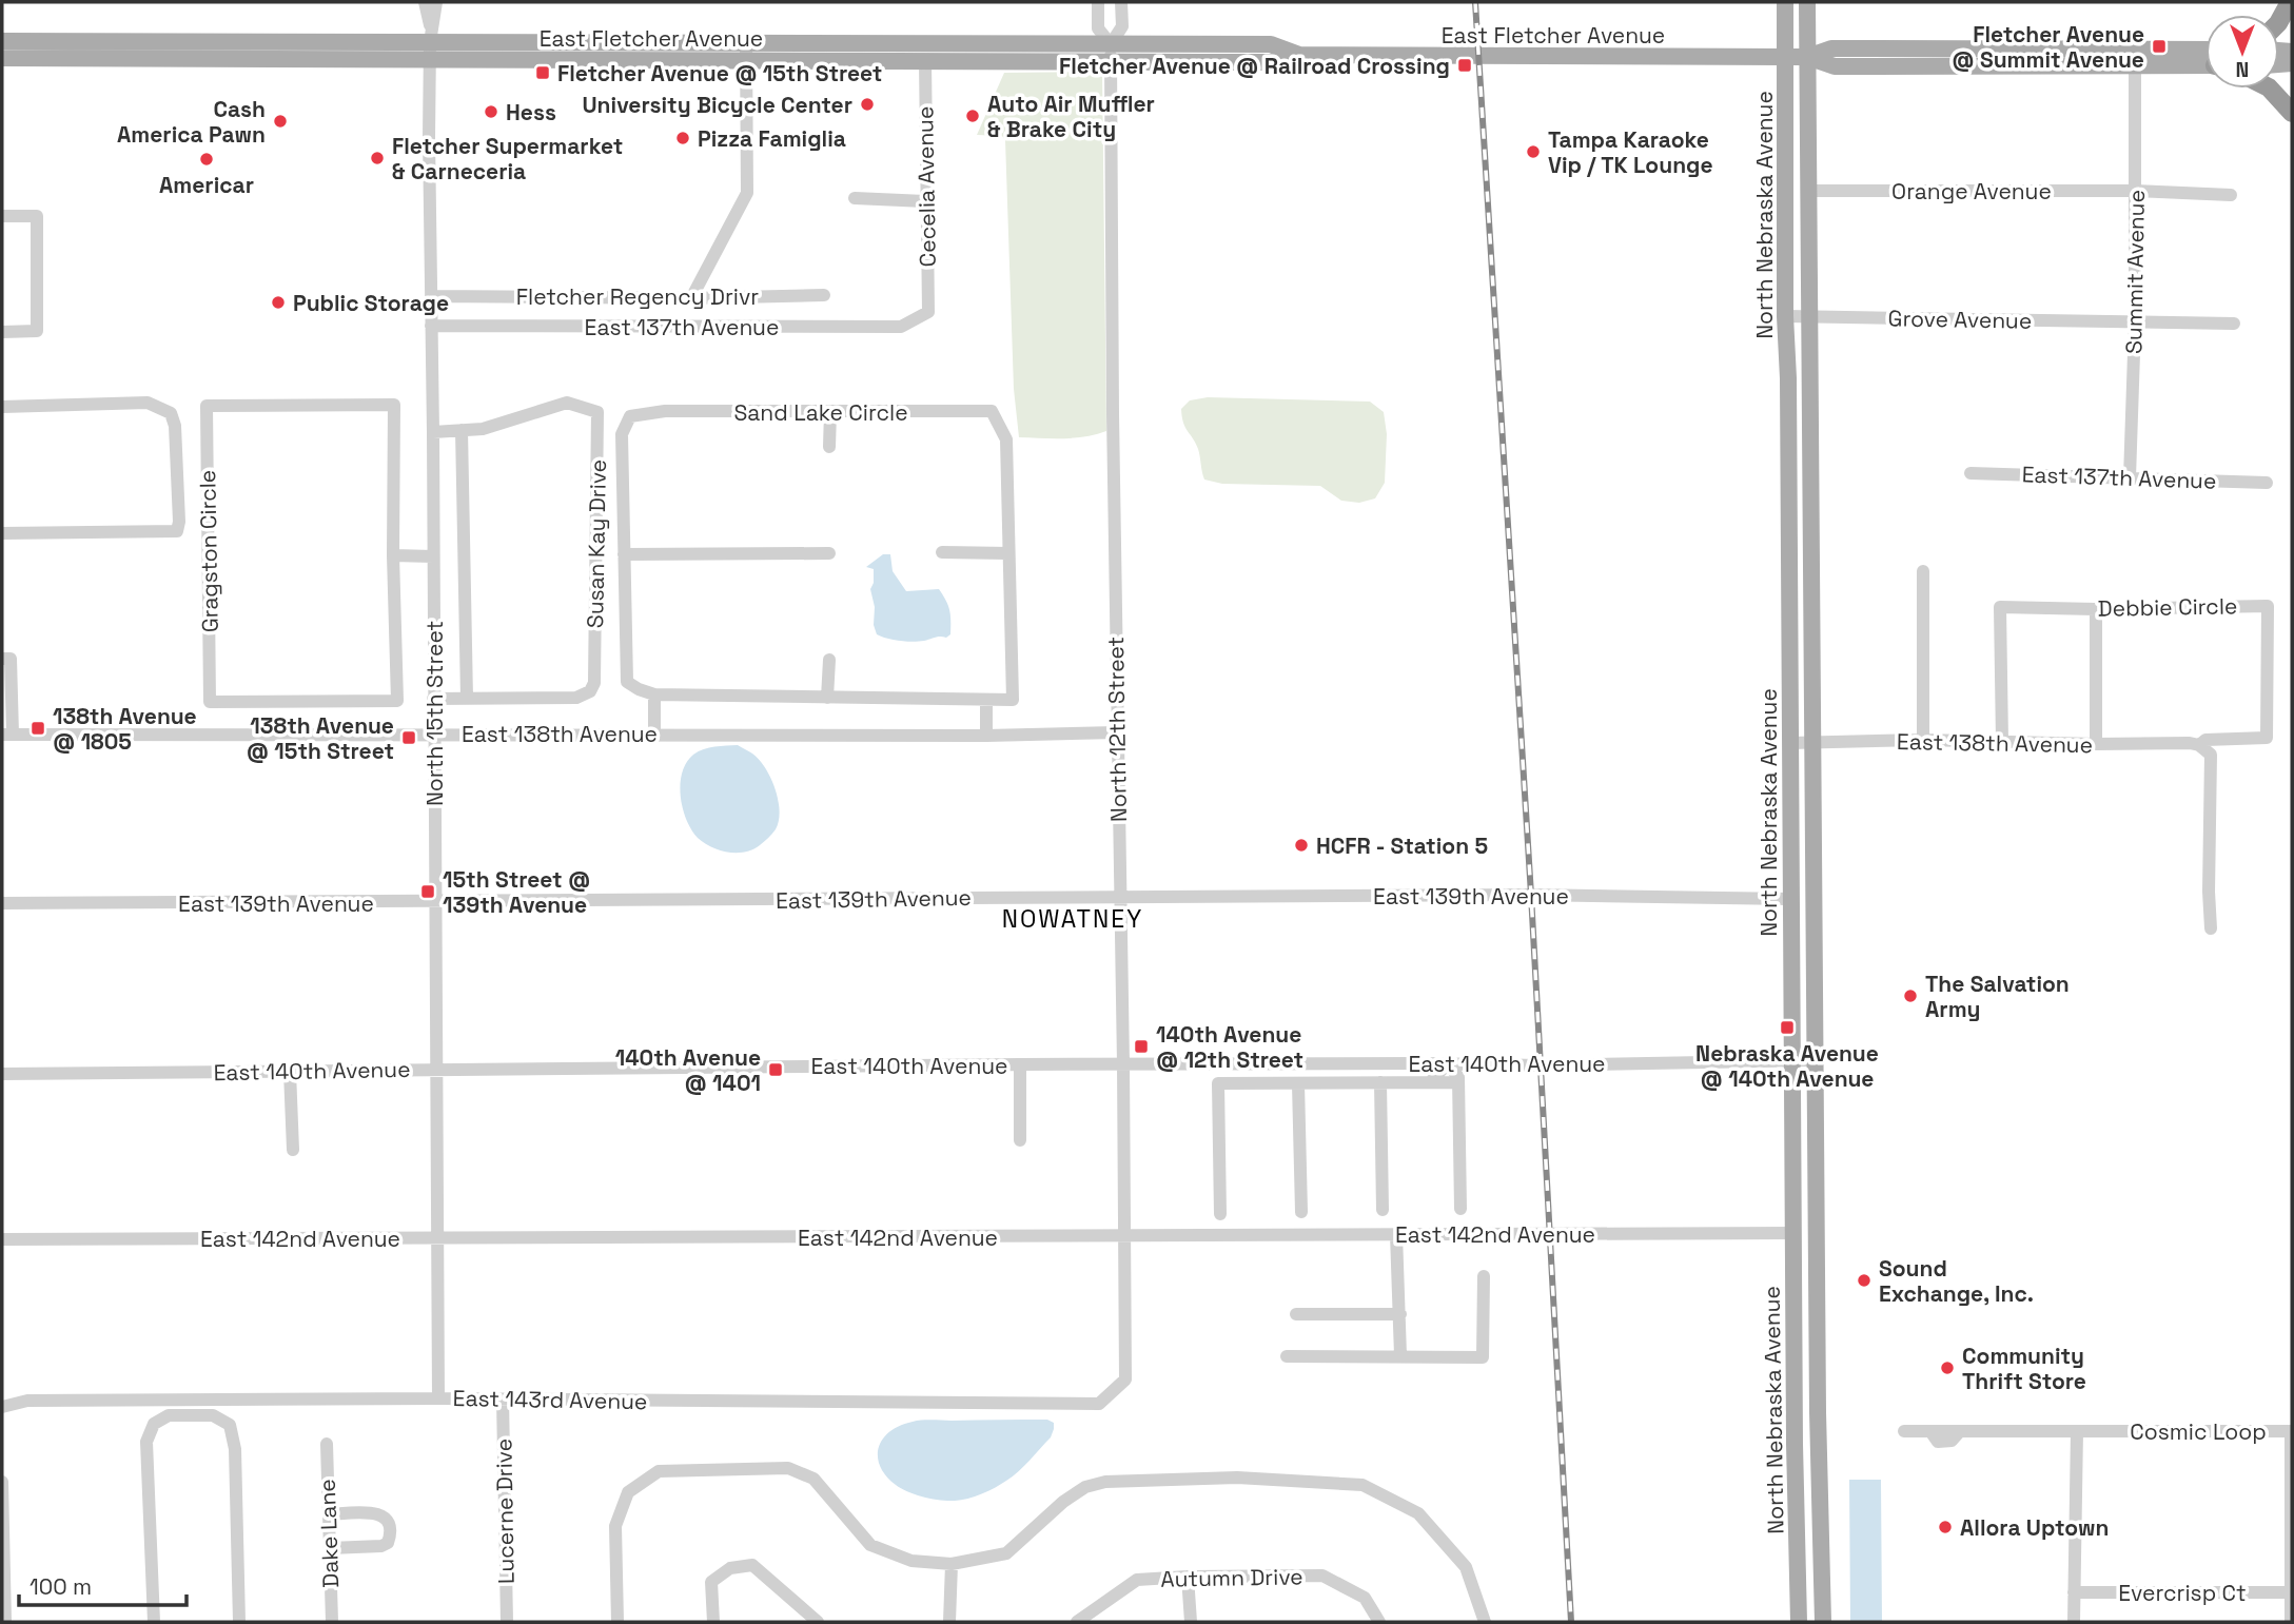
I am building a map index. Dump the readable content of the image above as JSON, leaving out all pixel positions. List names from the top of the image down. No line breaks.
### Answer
{"streets":{"main road":["East Fletcher Avenue","North Nebraska Avenue"],"street":["Cecelia Avenue","Orange Avenue","Summit Avenue","Fletcher Regency Drivr","Grove Avenue","East 137th Avenue","Sand Lake Circle","Susan Kay Drive","Gragston Circle","Debbie Circle","North 15th Street","North 12th Street","East 138th Avenue","East 139th Avenue","East 140th Avenue","East 142nd Avenue","East 143rd Avenue","Cosmic Loop","Lucerne Drive","Dake Lane","Autumn Drive","Evercrisp Ct"]},"crossings":[["East Fletcher Avenue","Cecelia Avenue"],["East Fletcher Avenue","North Nebraska Avenue"],["East Fletcher Avenue","Summit Avenue"],["East Fletcher Avenue","North 15th Street"],["East Fletcher Avenue","North 12th Street"],["Cecelia Avenue","East 137th Avenue"],["Orange Avenue","North Nebraska Avenue"],["Orange Avenue","Summit Avenue"],["North Nebraska Avenue","Grove Avenue"],["North Nebraska Avenue","East 138th Avenue"],["North Nebraska Avenue","East 139th Avenue"],["North Nebraska Avenue","East 140th Avenue"],["North Nebraska Avenue","East 142nd Avenue"],["Summit Avenue","Grove Avenue"],["Summit Avenue","East 137th Avenue"],["Fletcher Regency Drivr","North 15th Street"],["East 137th Avenue","North 15th Street"],["Susan Kay Drive","North 15th Street"],["Debbie Circle","East 138th Avenue"],["North 15th Street","East 138th Avenue"],["North 15th Street","East 139th Avenue"],["North 15th Street","East 140th Avenue"],["North 15th Street","East 142nd Avenue"],["North 15th Street","East 143rd Avenue"],["North 12th Street","East 138th Avenue"],["North 12th Street","East 139th Avenue"],["North 12th Street","East 140th Avenue"],["North 12th Street","East 142nd Avenue"],["North 12th Street","East 143rd Avenue"],["East 143rd Avenue","Lucerne Drive"],["Cosmic Loop","Evercrisp Ct"]],"districts":["NOWATNEY"],"places":{"transit":["Fletcher Avenue @ Summit Avenue","Fletcher Avenue @ Railroad Crossing","Fletcher Avenue @ 15th Street","138th Avenue @ 1805","138th Avenue @ 15th Street","15th Street @ 139th Avenue","Nebraska Avenue @ 140th Avenue","140th Avenue @ 12th Street","140th Avenue @ 1401"],"other":["University Bicycle Center","Hess","Auto Air Muffler & Brake City","Cash America Pawn","Pizza Famiglia","Tampa Karaoke Vip / TK Lounge","Fletcher Supermarket & Carneceria","Americar","Public Storage","HCFR - Station 5","The Salvation Army","Sound Exchange, Inc.","Community Thrift Store","Allora Uptown"]},"scale_bar":"100 m","north":"bottom"}
